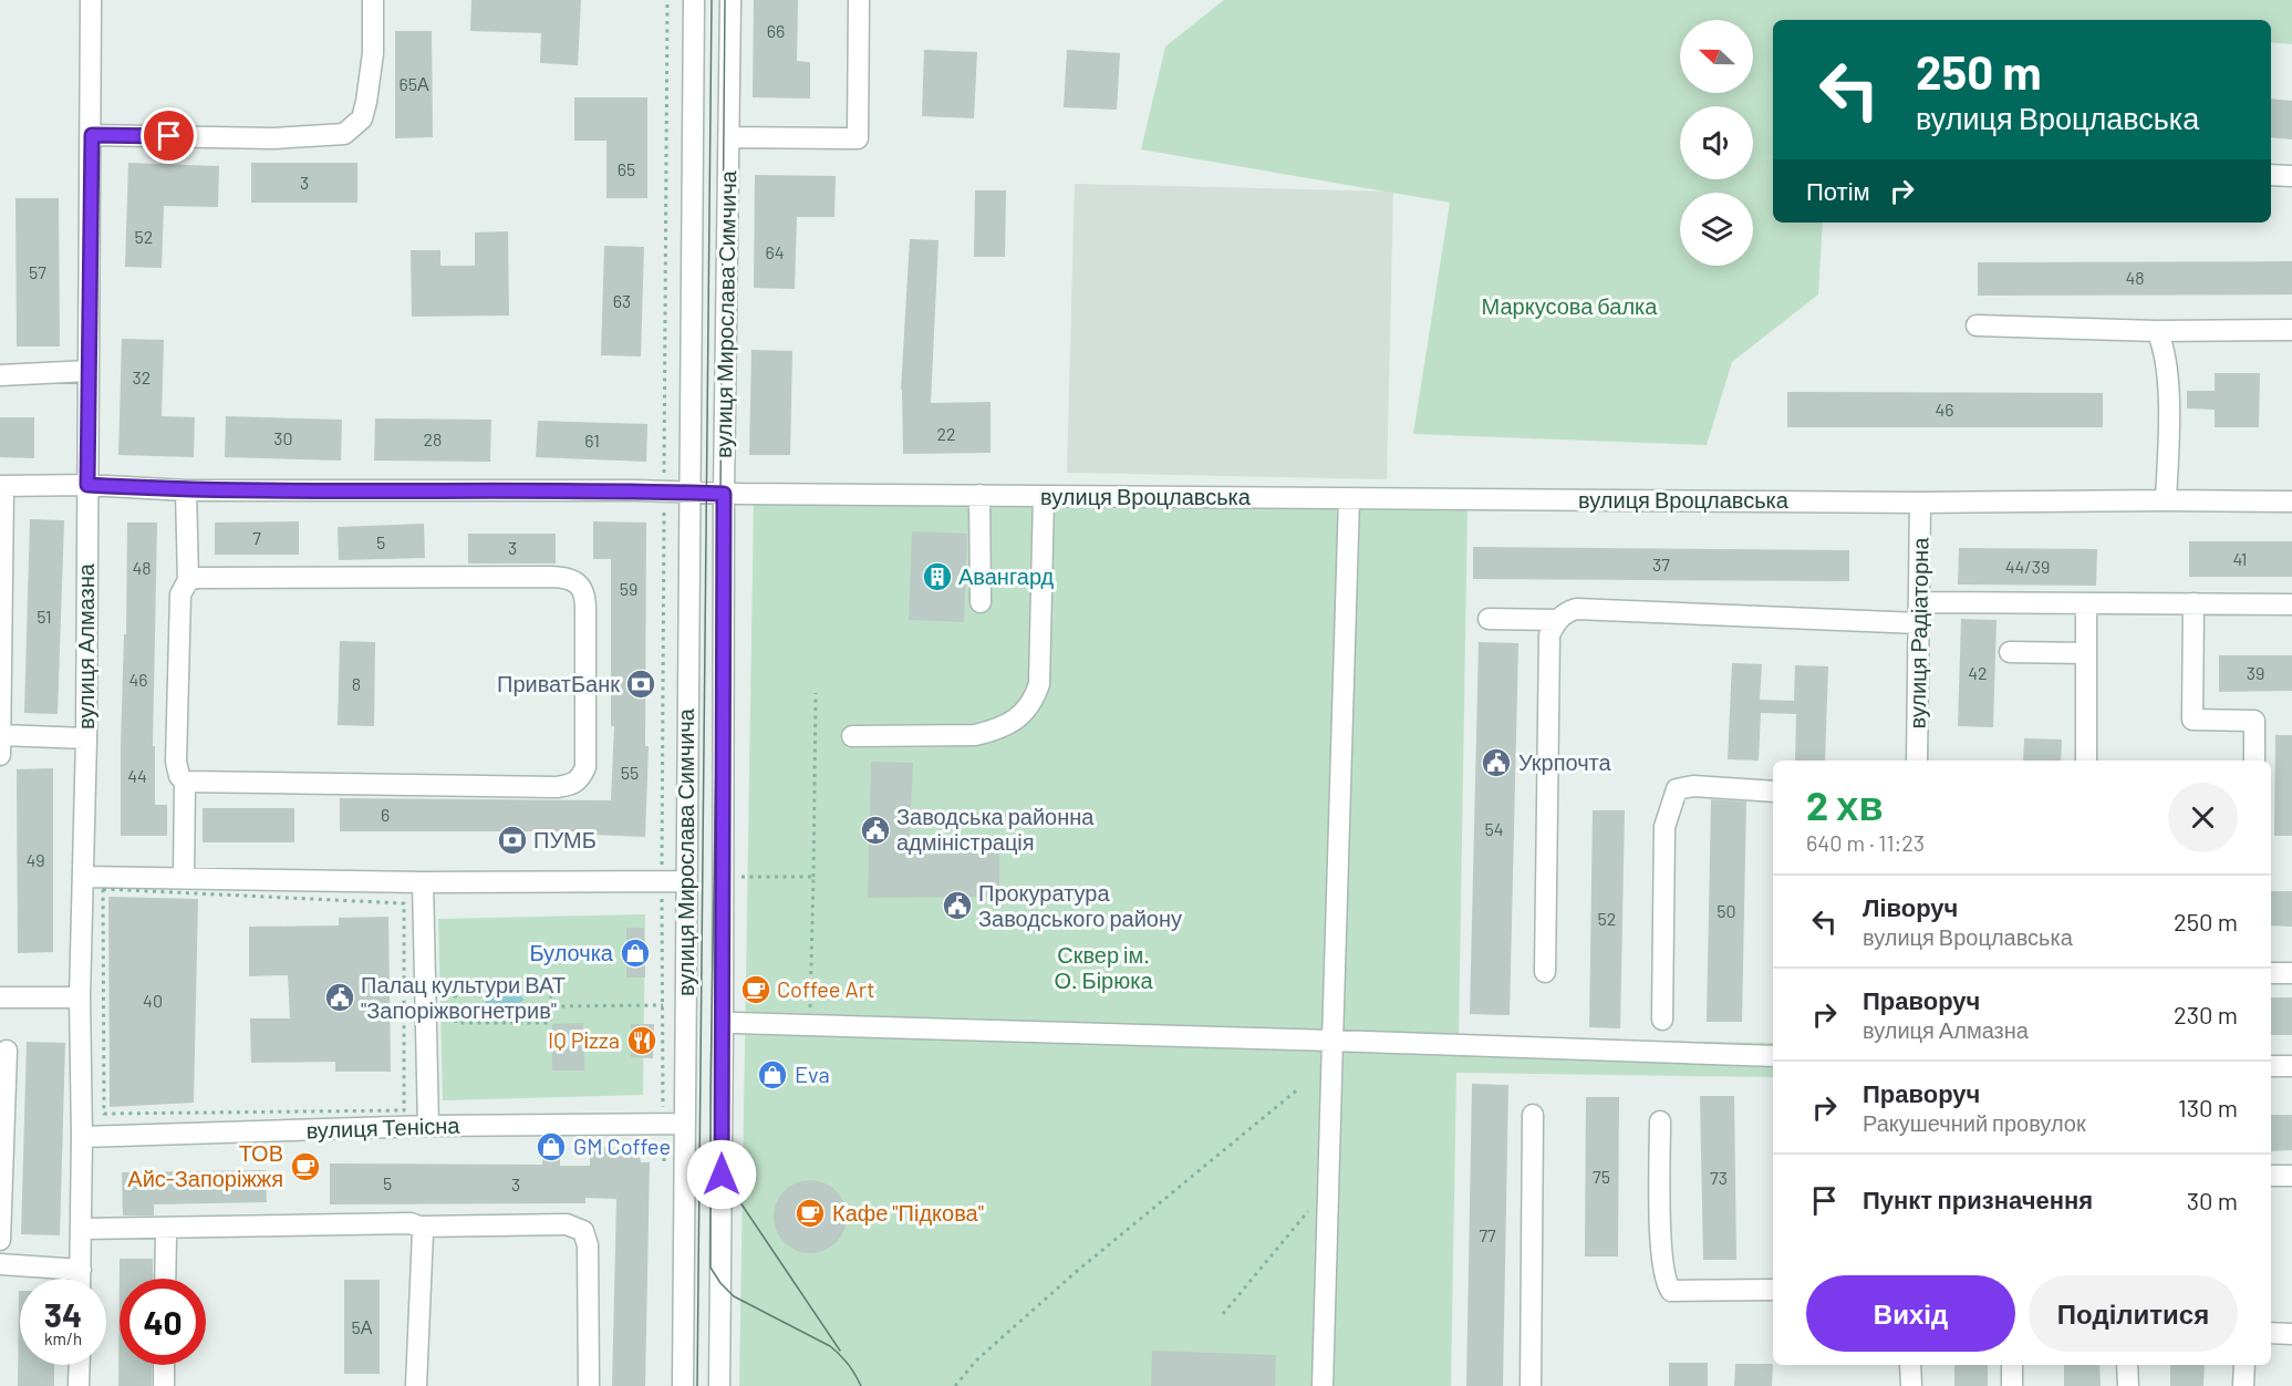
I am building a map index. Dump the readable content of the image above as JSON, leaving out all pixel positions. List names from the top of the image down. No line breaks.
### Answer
{"streets":{"street":["вулиця Мирослава Симчича","вулиця Вроцлавська","вулиця Радіаторна","вулиця Алмазна","вулиця Тенісна"]},"crossings":[["вулиця Мирослава Симчича","вулиця Вроцлавська"],["вулиця Мирослава Симчича","вулиця Тенісна"],["вулиця Вроцлавська","вулиця Радіаторна"],["вулиця Вроцлавська","вулиця Алмазна"],["вулиця Алмазна","вулиця Тенісна"]],"parks":["Маркусова балка","Сквер ім. О. Бірюка"],"places":{"building":["Авангард"],"bank":["ПриватБанк","ПУМБ"],"public building":["Укрпочта","Заводська районна адміністрація","Прокуратура Заводського району","Палац культури ВАТ \"Запоріжвогнетрив\""],"shop":["Булочка","Eva","GM Coffee"],"cafe":["Coffee Art","ТОВ Айс-Запоріжжя","Кафе \"Підкова\""],"restaurant":["IQ Pіzza"]},"house_numbers":["66","65А","65","3","52","64","57","48","63","32","46","22","30","28","61","7","5","3","41","37","44/39","48","59","51","42","39","46","8","55","44","6","54","49","50","52","40","75","73","5","3","77","5А"],"north":"left","page":{"turn":["250 m","вулиця Вроцлавська"],"then":"Потім","heading":["2 хв","640 m · 11:23"],"list":[{"name":"Ліворуч","note":"вулиця Вроцлавська","value":"250 m"},{"name":"Праворуч","note":"вулиця Алмазна","value":"230 m"},{"name":"Праворуч","note":"Ракушечний провулок","value":"130 m"},{"name":"Пункт призначення","value":"30 m"}],"buttons":["Вихід","Поділитися"],"speed":"34 km/h","limit":"40"}}
